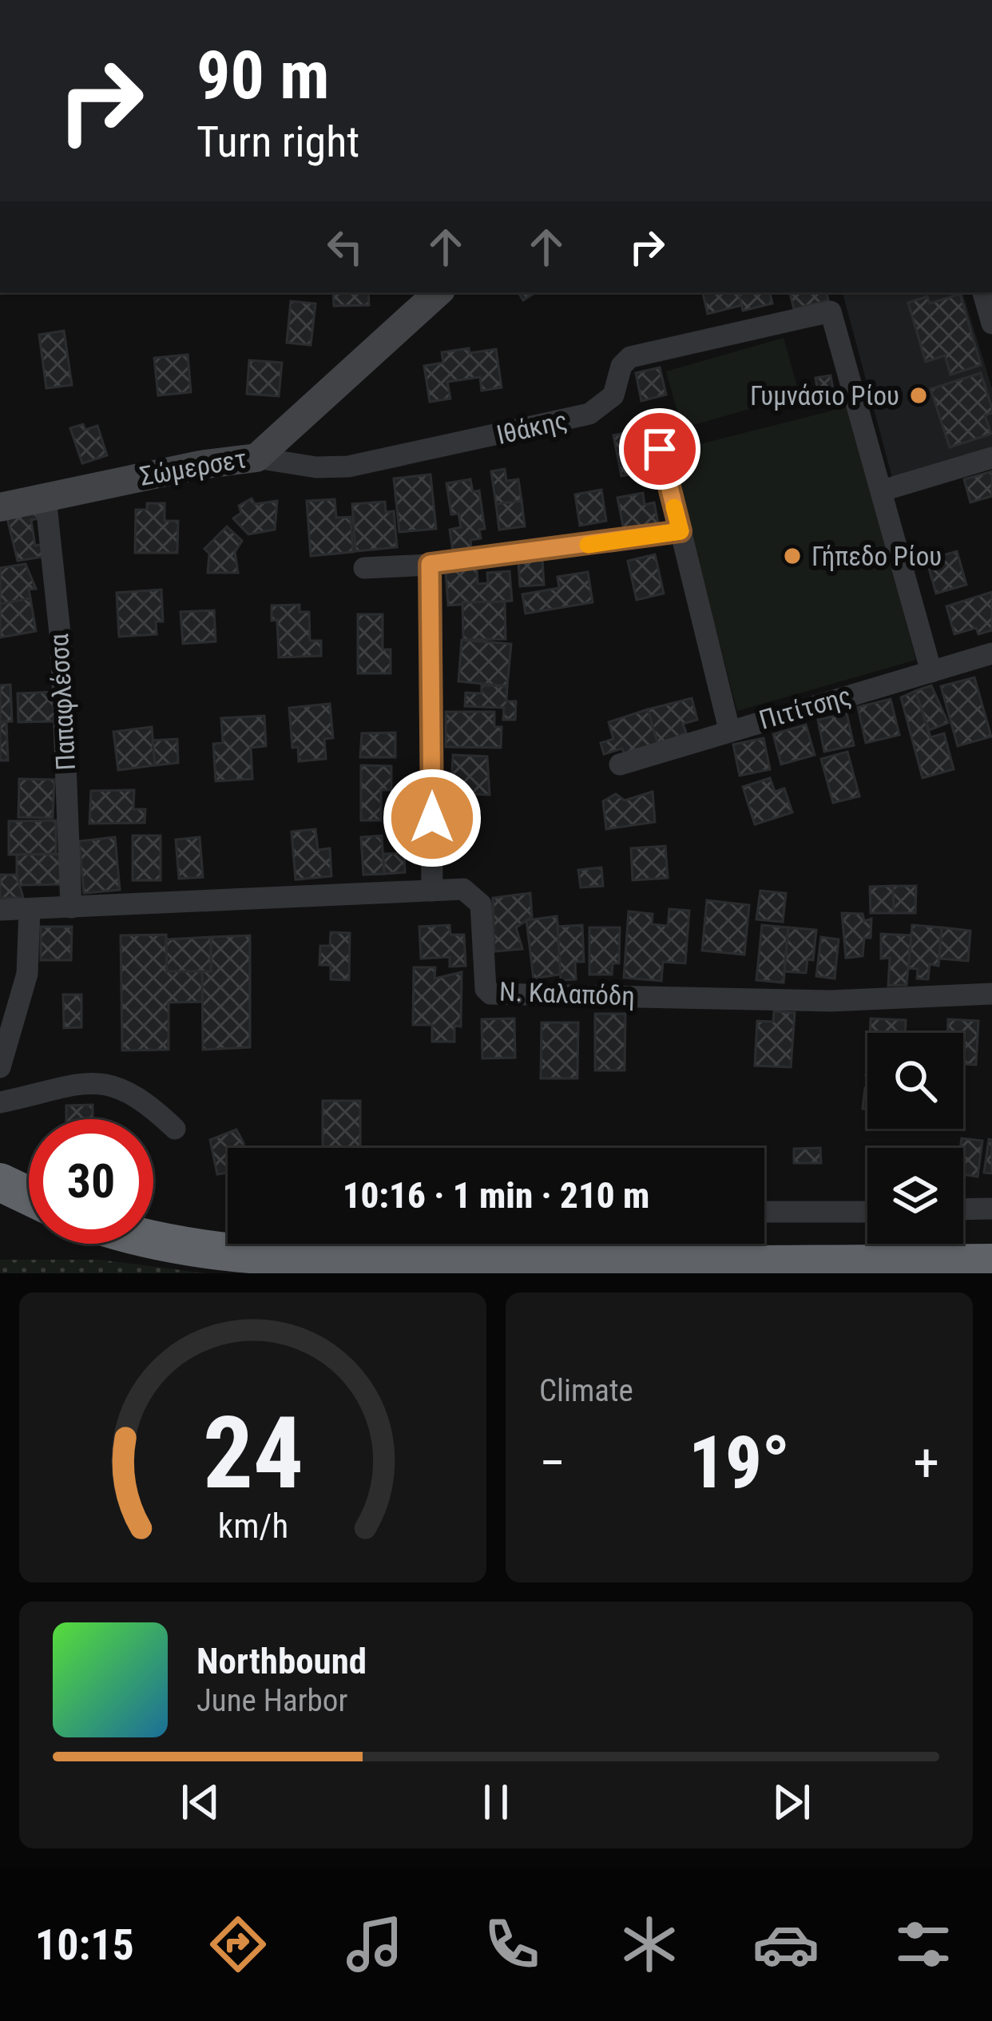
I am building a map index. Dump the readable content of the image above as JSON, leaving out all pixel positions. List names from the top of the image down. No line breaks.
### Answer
{"streets":{"street":["Ιθάκης","Σώμερσετ","Παπαφλέσσα","Πιτίτσης","Ν. Καλαπόδη"]},"crossings":[["Ιθάκης","Σώμερσετ"],["Σώμερσετ","Παπαφλέσσα"],["Παπαφλέσσα","Ν. Καλαπόδη"]],"places":["Γυμνάσιο Ρίου","Γήπεδο Ρίου"],"page":{"turn":["90 m","Turn right"],"limit":"30","trip":"10:16 · 1 min · 210 m","tile":"Climate","heat":["−","19°","+"],"song":["Northbound","June Harbor"],"tabs":"10:15","gauge":["24","km/h"]}}
